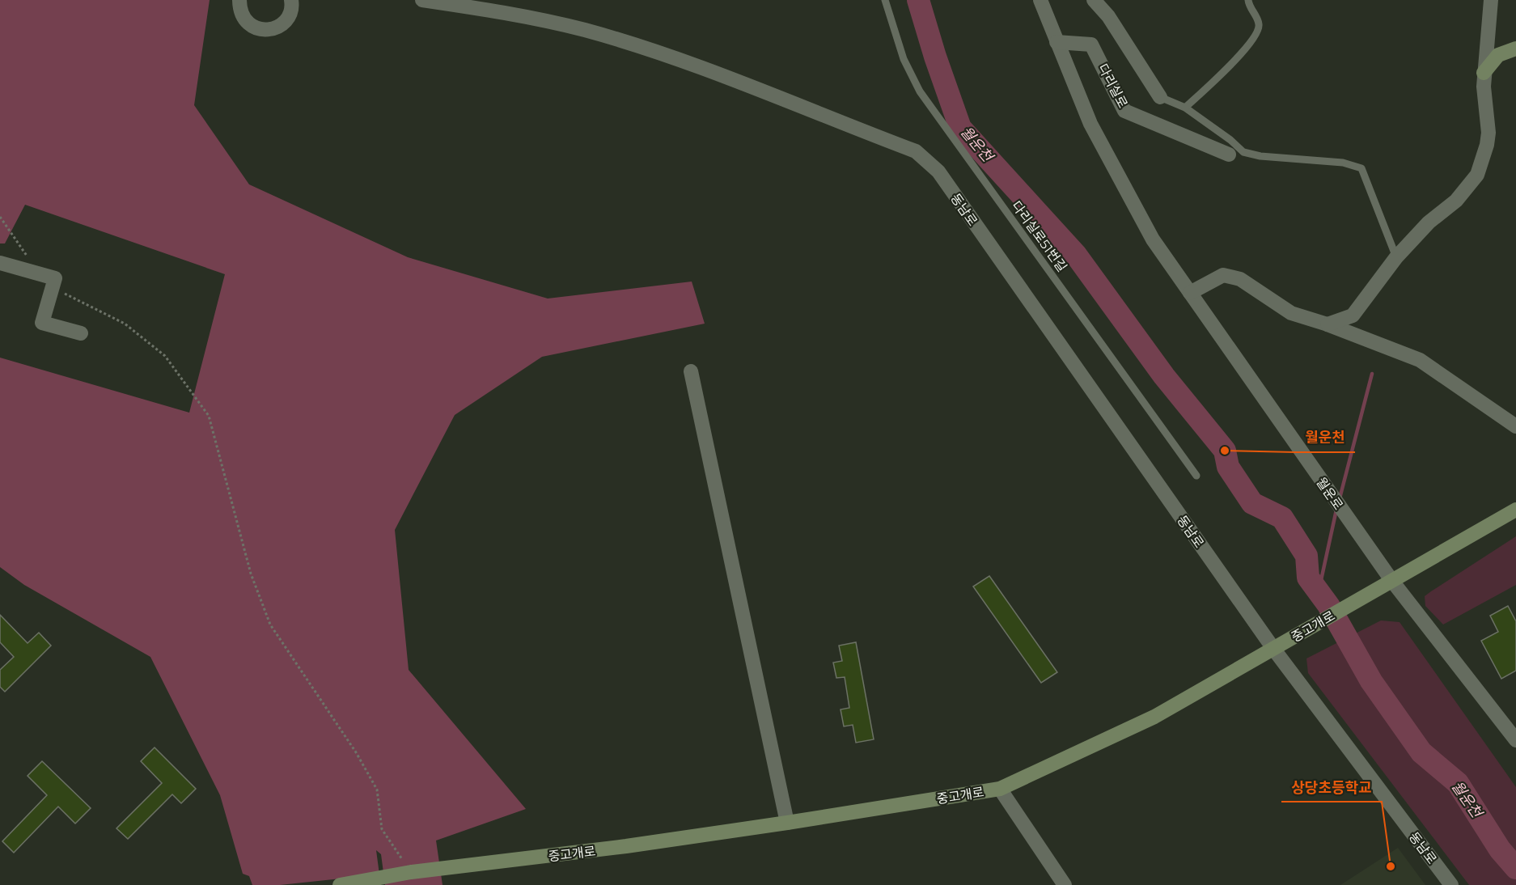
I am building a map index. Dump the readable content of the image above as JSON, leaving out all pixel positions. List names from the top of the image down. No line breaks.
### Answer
{"streets":{"street":["다리실로","동남로","월운로","중고개로"],"lane":["다리실로51번길"]},"crossings":[["다리실로","월운로"],["동남로","중고개로"],["월운로","중고개로"]],"water":["월운천"],"places":["월운천","상당초등학교"]}
